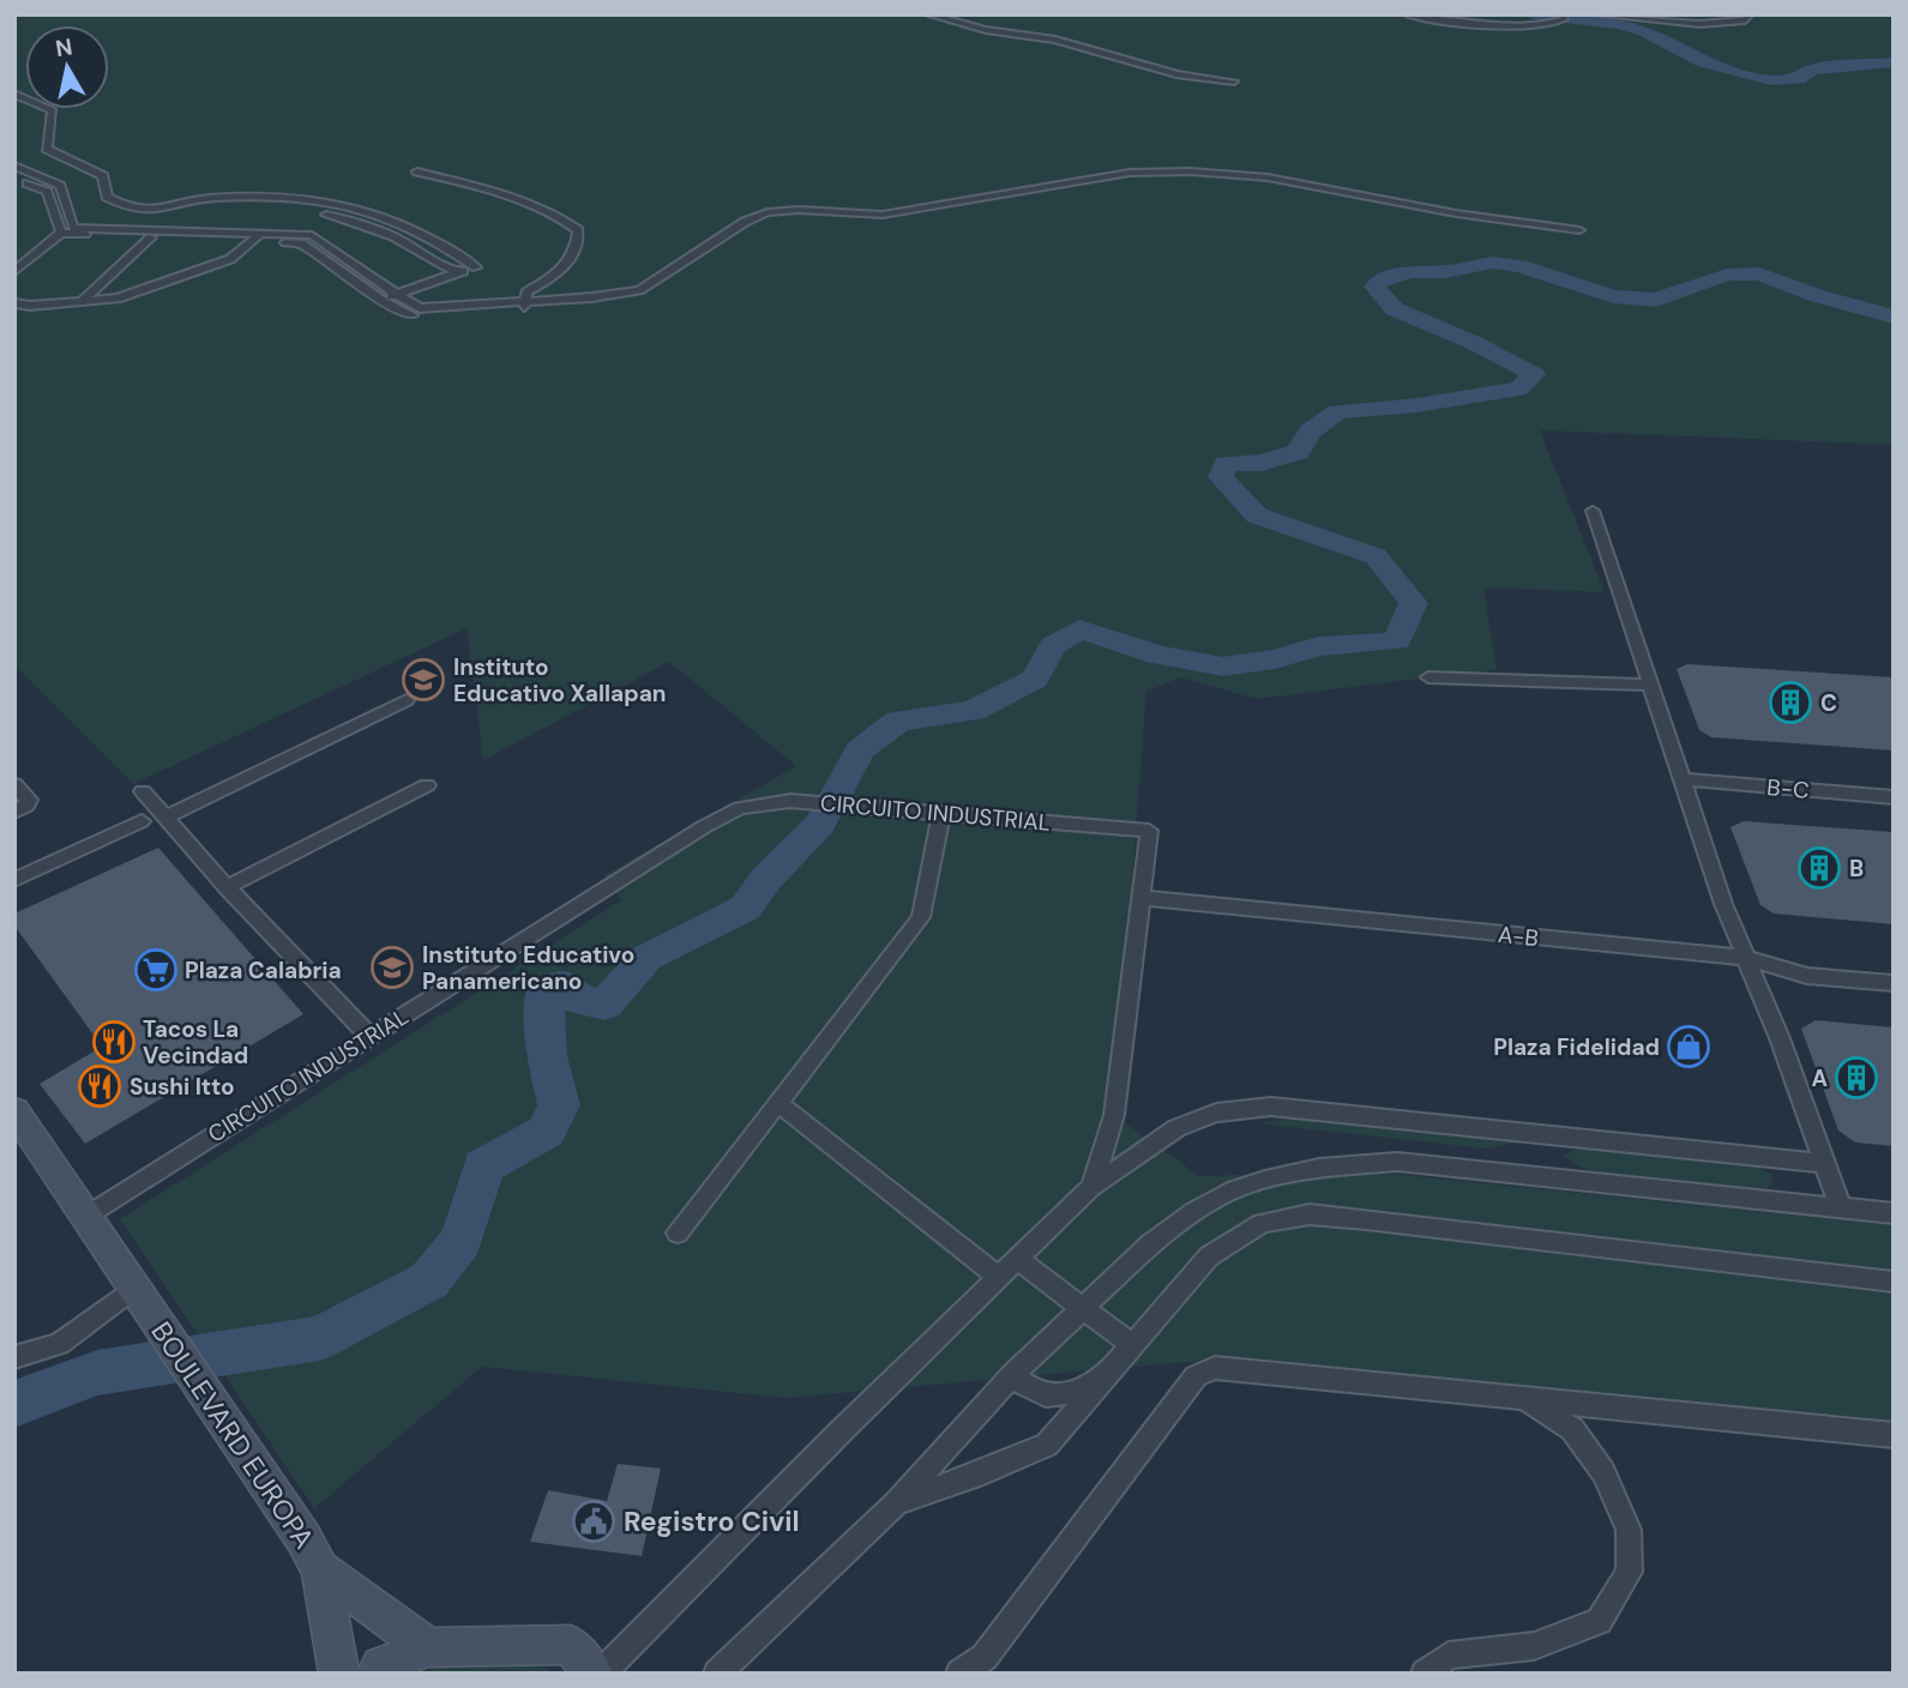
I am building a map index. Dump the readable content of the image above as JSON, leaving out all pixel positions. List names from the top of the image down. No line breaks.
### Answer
{"streets":{"main road":["BOULEVARD EUROPA"],"street":["B-C","CIRCUITO INDUSTRIAL","A-B"]},"crossings":[["CIRCUITO INDUSTRIAL","A-B"],["CIRCUITO INDUSTRIAL","BOULEVARD EUROPA"]],"places":{"school or university":["Instituto Educativo Xallapan","Instituto Educativo Panamericano"],"building":["C","B","A"],"supermarket":["Plaza Calabria"],"restaurant":["Tacos La Vecindad","Sushi Itto"],"shop":["Plaza Fidelidad"],"public building":["Registro Civil"]},"north":"top"}
